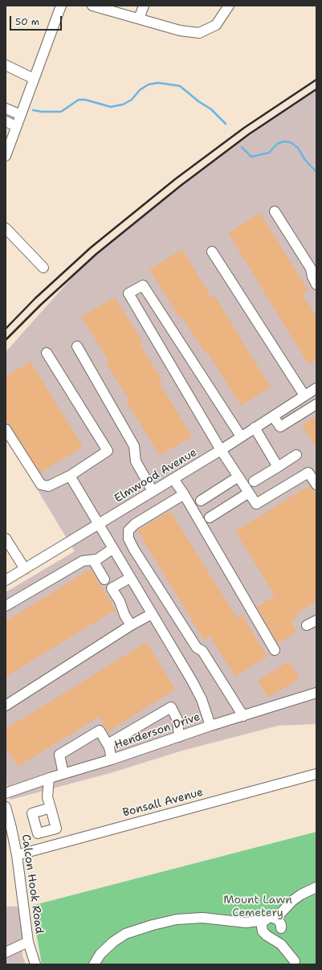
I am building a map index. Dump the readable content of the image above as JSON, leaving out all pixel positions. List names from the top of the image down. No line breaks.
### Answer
{"streets":{"street":["Elmwood Avenue","Henderson Drive","Bonsall Avenue","Calcon Hook Road"]},"crossings":[["Bonsall Avenue","Calcon Hook Road"]],"parks":["Mount Lawn Cemetery"],"scale_bar":"50 m"}
